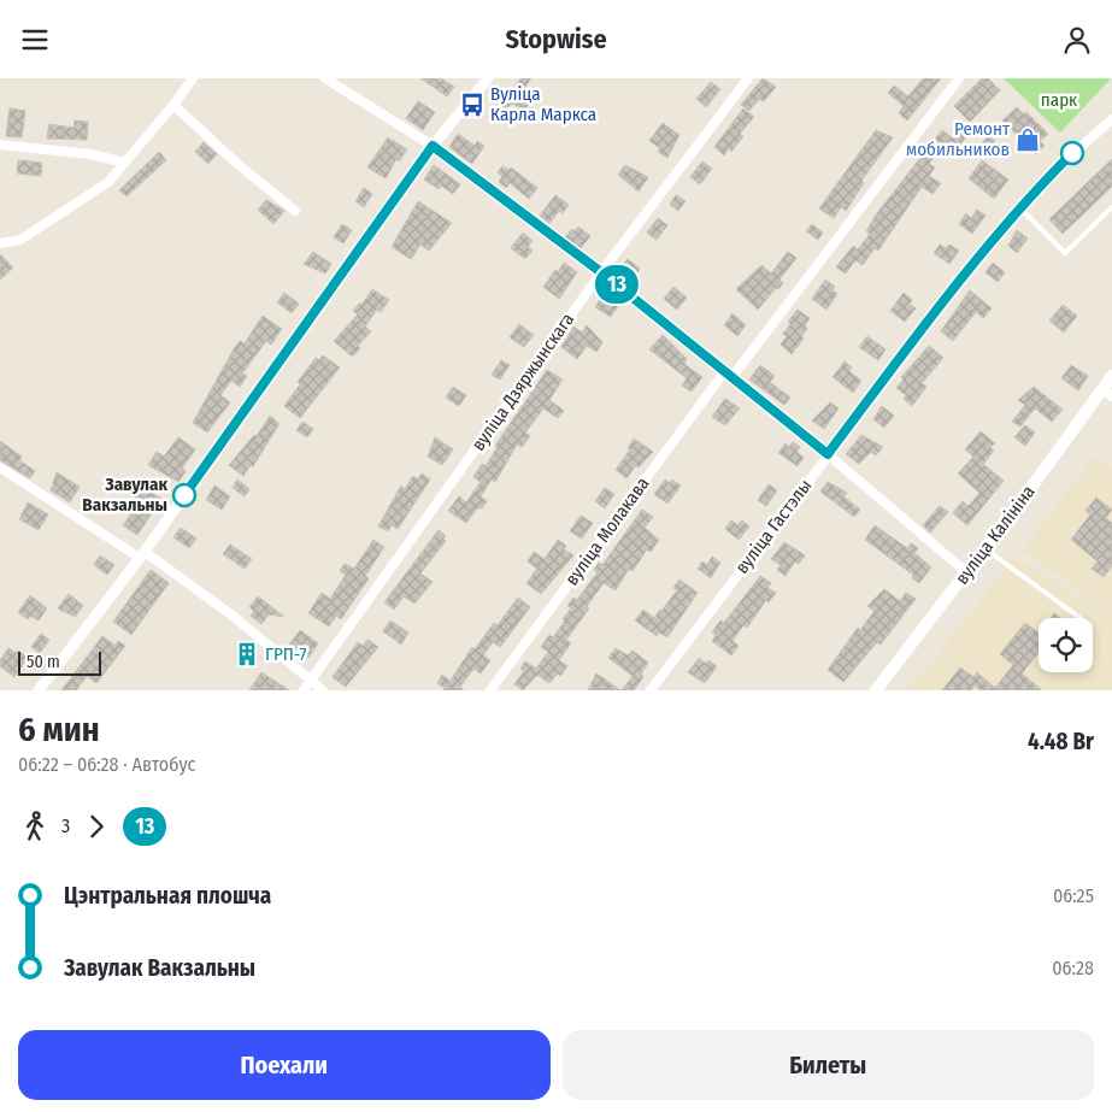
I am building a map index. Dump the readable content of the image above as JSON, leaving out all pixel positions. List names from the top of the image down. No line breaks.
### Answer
{"streets":{"main road":["вуліца Калініна"],"street":["вуліца Дзяржынскага","вуліца Гастэлы","вуліца Молакава"]},"parks":["парк"],"places":{"bus stop":["Вуліца Карла Маркса"],"shop":["Ремонт мобильников"],"other":["Завулак Вакзальны"],"building":["ГРП-7"]},"lines":["bus line 13"],"scale_bar":"50 m","page":{"header":"Stopwise","on_map":"13","scale":"50 m","heading":["6 мин","06:22 – 06:28 · Автобус","4.48 Br"],"legs":["3","13"],"list":[{"name":"Цэнтральная плошча","value":"06:25"},{"name":"Завулак Вакзальны","value":"06:28"}],"buttons":["Поехали","Билеты"]}}
